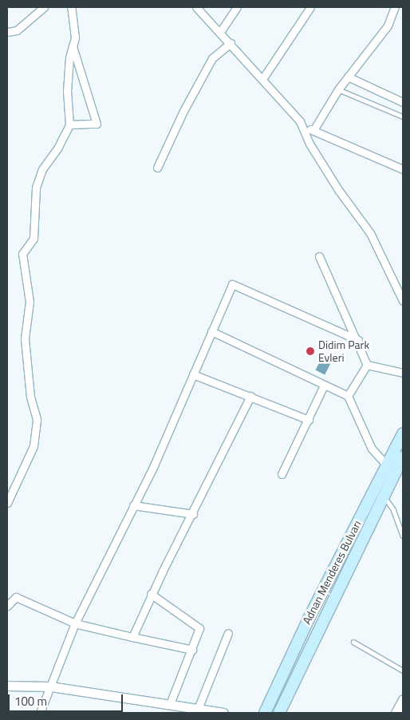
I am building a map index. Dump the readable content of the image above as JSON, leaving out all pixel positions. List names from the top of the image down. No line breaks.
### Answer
{"streets":{"main road":["Adnan Menderes Bulvarı"]},"places":["Didim Park Evleri"],"scale_bar":"100 m"}
